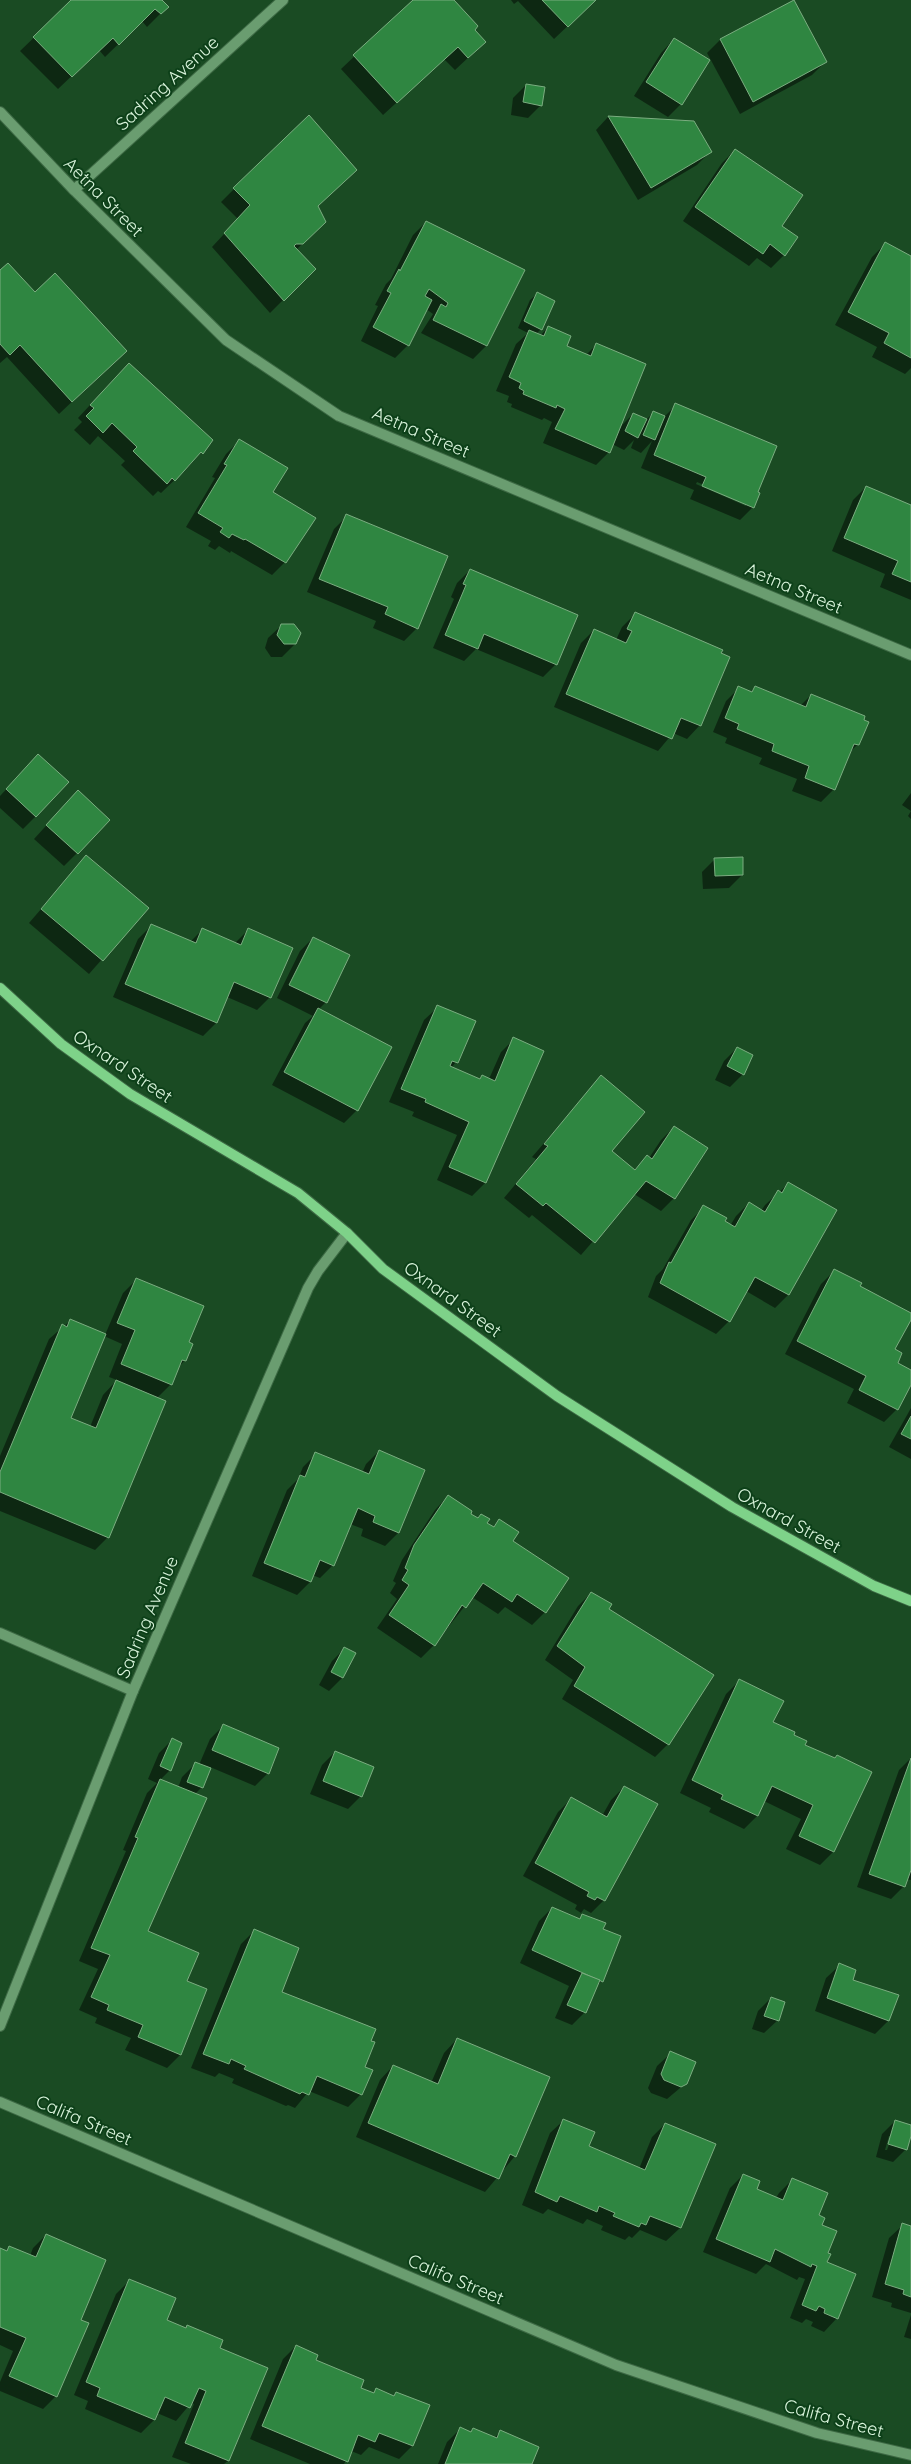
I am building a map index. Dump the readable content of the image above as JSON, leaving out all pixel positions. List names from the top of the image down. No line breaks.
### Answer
{"streets":{"street":["Sadring Avenue","Aetna Street","Oxnard Street","Califa Street"]},"crossings":[["Sadring Avenue","Aetna Street"],["Sadring Avenue","Oxnard Street"]]}
